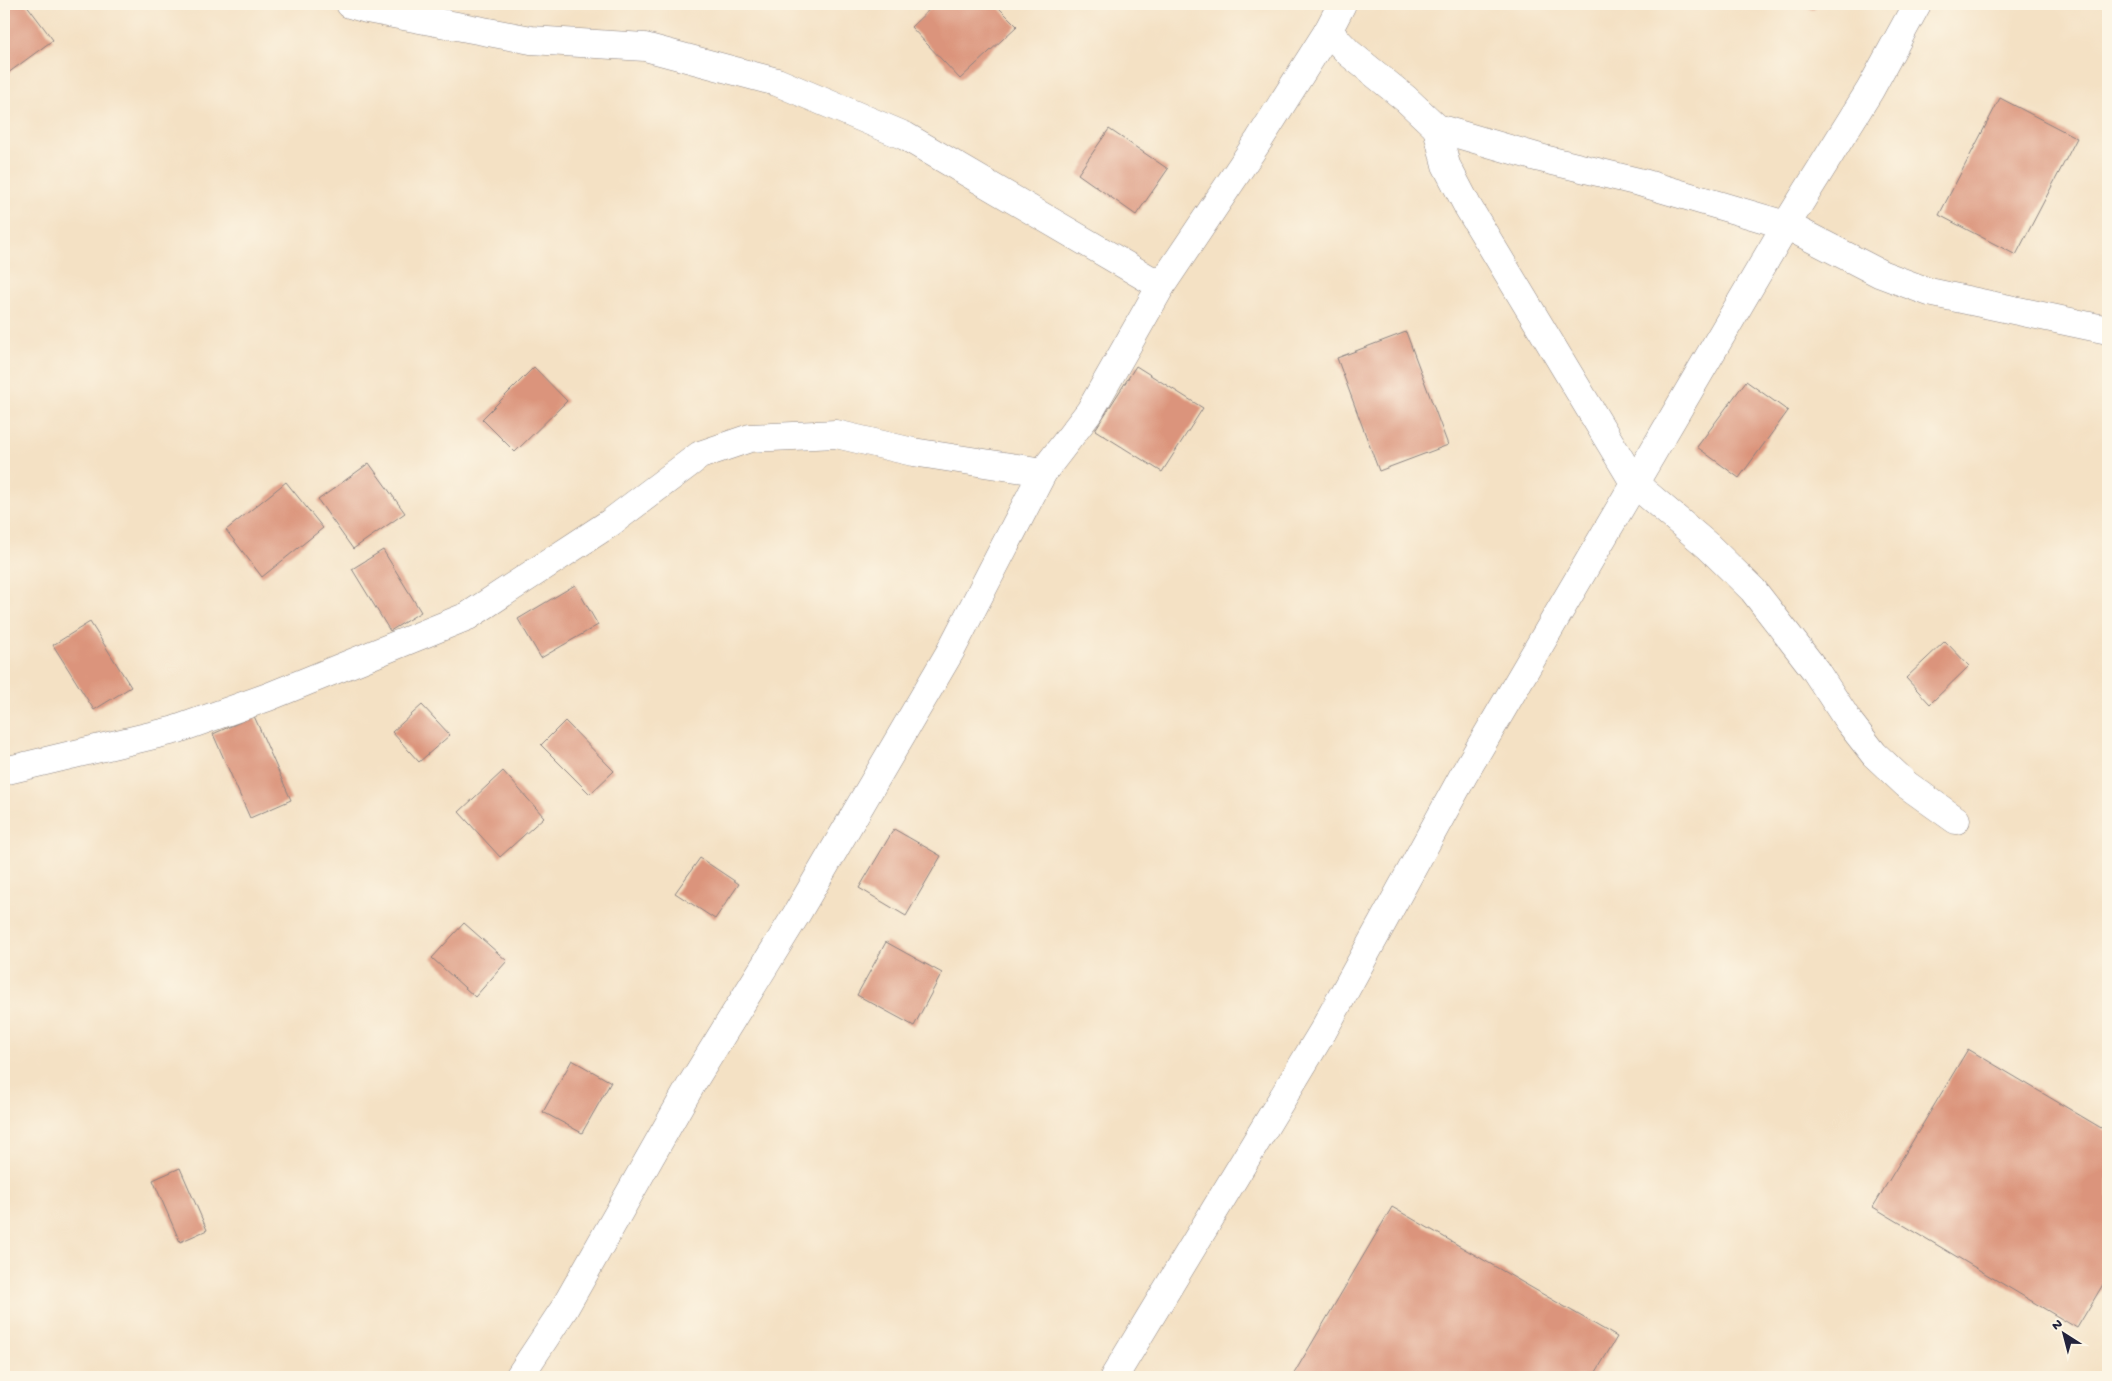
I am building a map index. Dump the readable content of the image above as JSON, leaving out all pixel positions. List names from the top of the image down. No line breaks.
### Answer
{"north":"top left"}
